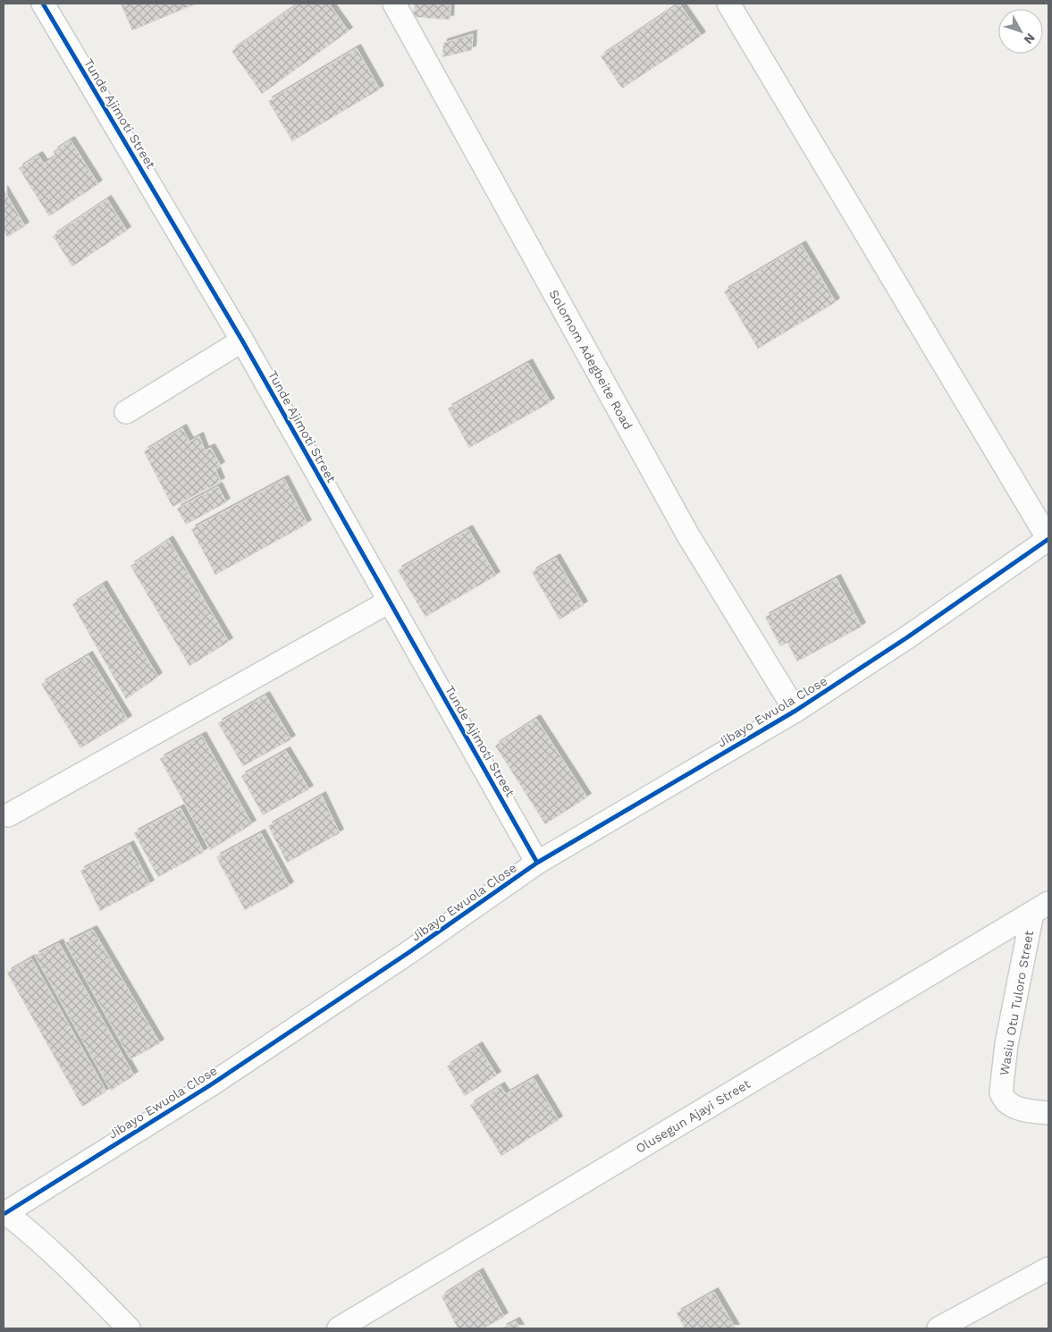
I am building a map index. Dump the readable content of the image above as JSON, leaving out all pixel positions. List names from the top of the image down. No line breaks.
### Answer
{"streets":{"street":["Tunde Ajimoti Street","Solomom Adegbeite Road","Jibayo Ewuola Close","Wasiu Otu Tuloro Street","Olusegun Ajayi Street"]},"crossings":[["Tunde Ajimoti Street","Jibayo Ewuola Close"],["Solomom Adegbeite Road","Jibayo Ewuola Close"],["Wasiu Otu Tuloro Street","Olusegun Ajayi Street"]],"north":"bottom right"}
